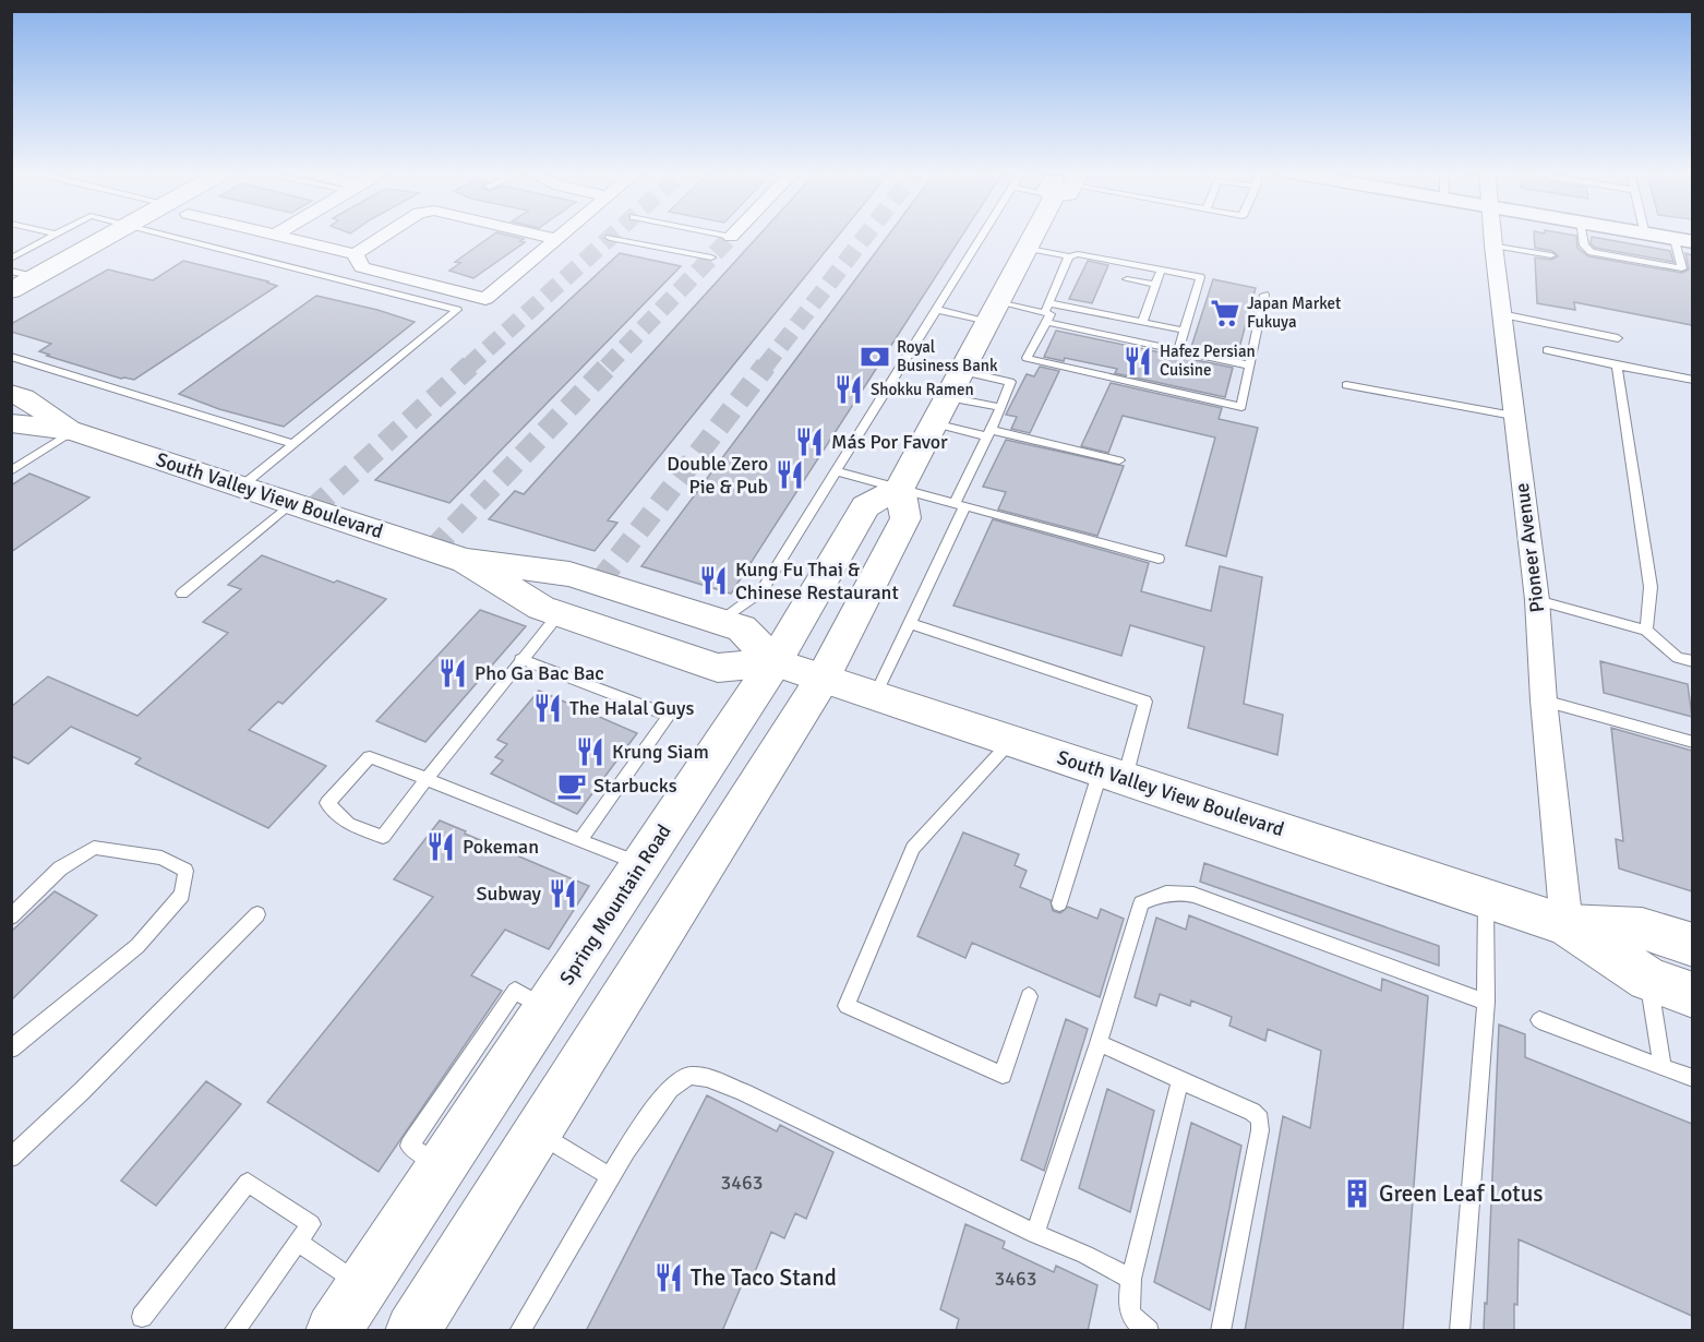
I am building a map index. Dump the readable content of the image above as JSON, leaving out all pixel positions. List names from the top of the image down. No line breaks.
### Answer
{"streets":{"main road":["South Valley View Boulevard","Spring Mountain Road"],"street":["Pioneer Avenue"]},"crossings":[["South Valley View Boulevard","Pioneer Avenue"],["South Valley View Boulevard","Spring Mountain Road"]],"places":{"supermarket":["Japan Market Fukuya"],"bank":["Royal Business Bank"],"restaurant":["Hafez Persian Cuisine","Shokku Ramen","Más Por Favor","Double Zero Pie & Pub","Kung Fu Thai & Chinese Restaurant","Pho Ga Bac Bac","The Halal Guys","Krung Siam","Pokeman","Subway","The Taco Stand"],"cafe":["Starbucks"],"building":["Green Leaf Lotus"]},"house_numbers":["3463","3463"]}
